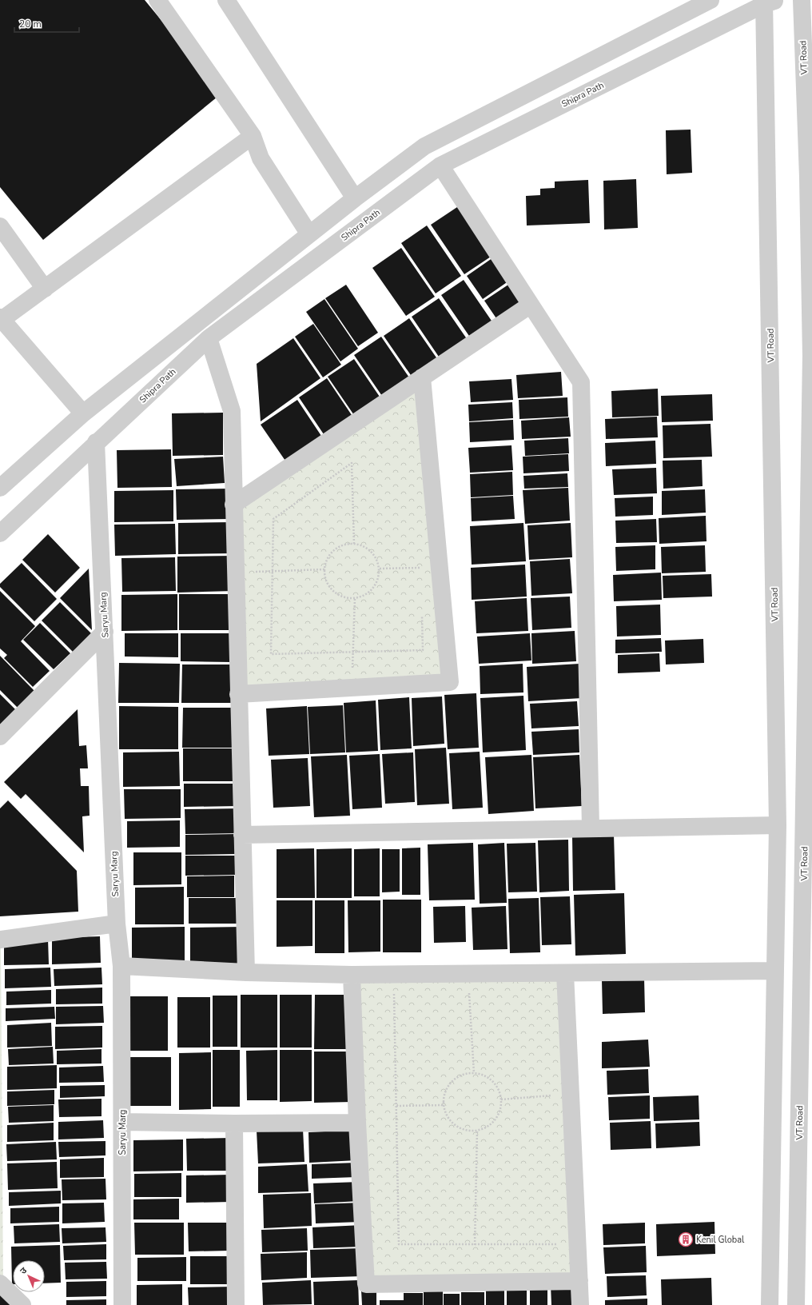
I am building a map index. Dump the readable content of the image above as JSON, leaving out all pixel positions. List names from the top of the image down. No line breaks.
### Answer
{"streets":{"street":["VT Road","Shipra Path","Saryu Marg"]},"crossings":[["VT Road","Shipra Path"],["Shipra Path","Saryu Marg"]],"places":{"building":["Kenil Global"]},"scale_bar":"20 m","north":"top left"}
